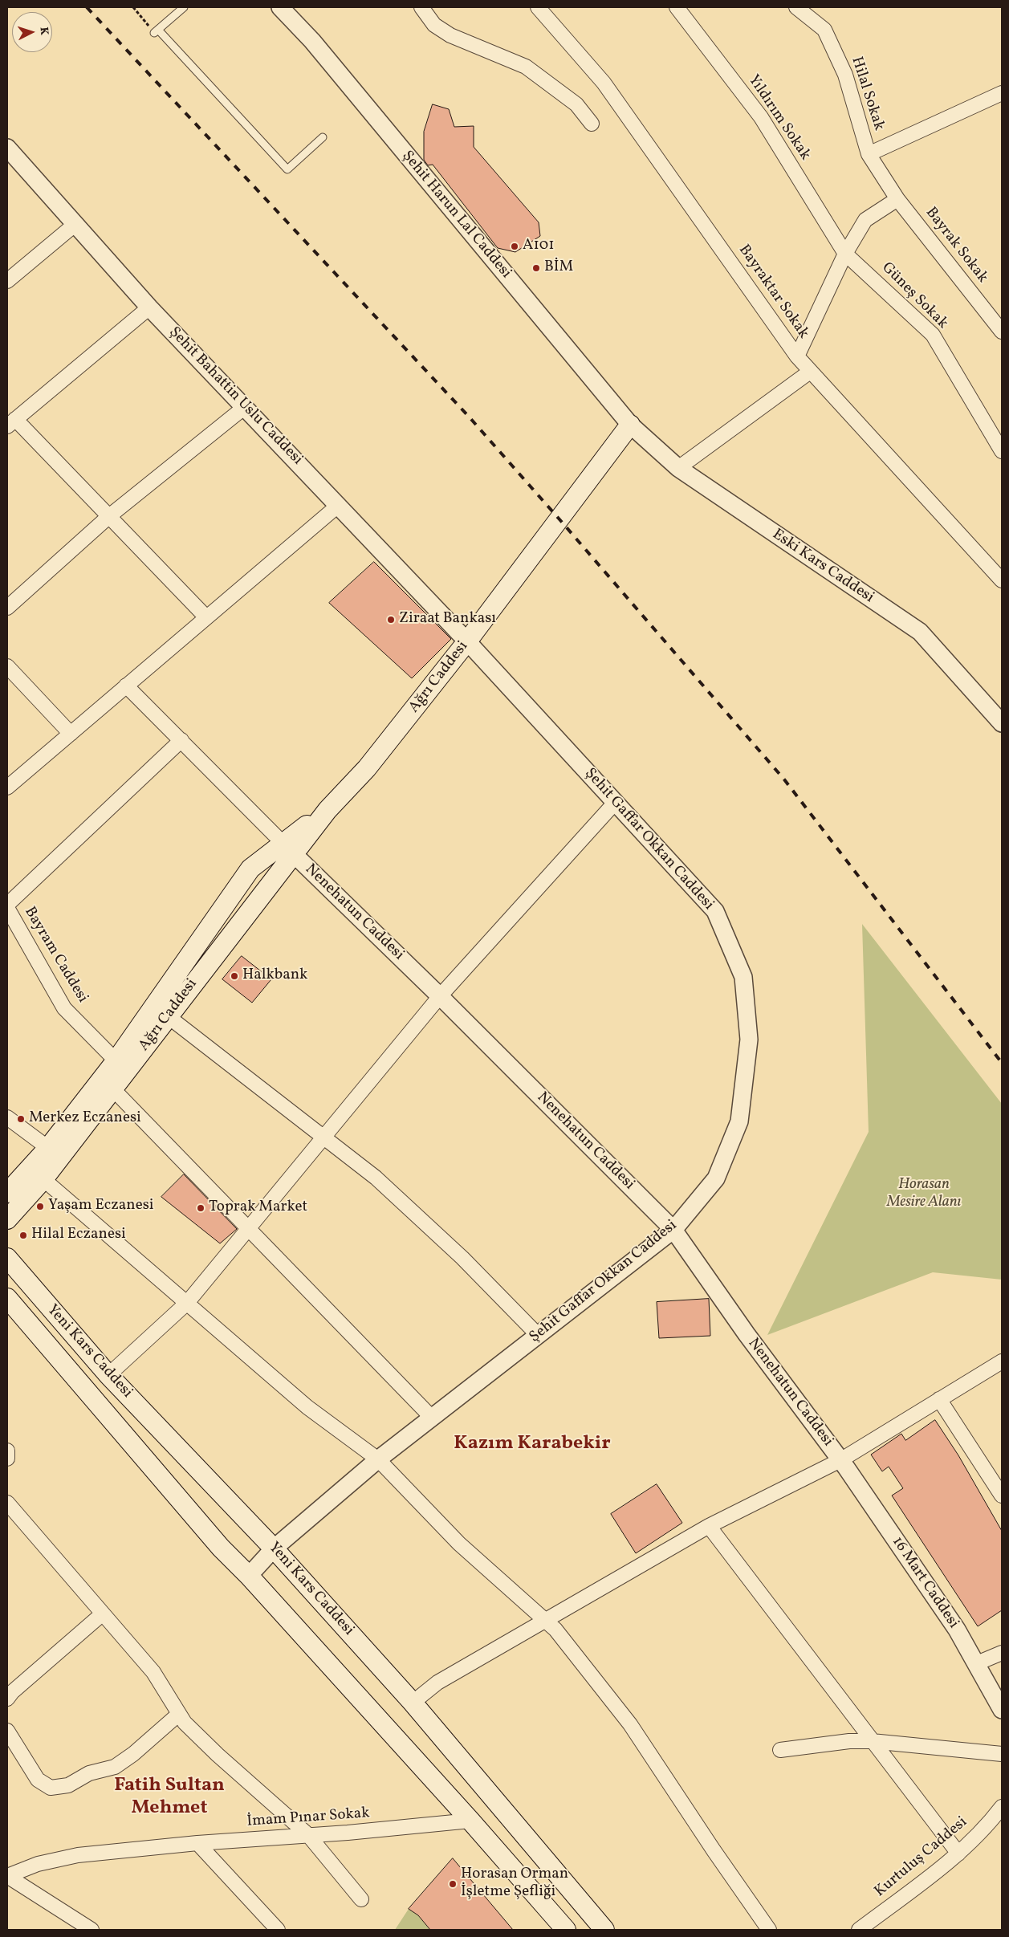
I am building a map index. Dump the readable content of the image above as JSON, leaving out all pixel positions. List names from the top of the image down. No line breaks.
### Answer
{"streets":{"main road":["Ağrı Caddesi","Yeni Kars Caddesi"],"street":["Hilal Sokak","Yıldırım Sokak","Şehit Harun Lal Caddesi","Bayrak Sokak","Bayraktar Sokak","Güneş Sokak","Şehit Bahattin Uslu Caddesi","Eski Kars Caddesi","Şehit Gaffar Okkan Caddesi","Nenehatun Caddesi","Bayram Caddesi","16 Mart Caddesi","İmam Pınar Sokak","Kurtuluş Caddesi"]},"crossings":[["Hilal Sokak","Bayrak Sokak"],["Yıldırım Sokak","Güneş Sokak"],["Şehit Harun Lal Caddesi","Eski Kars Caddesi"],["Şehit Harun Lal Caddesi","Ağrı Caddesi"],["Şehit Bahattin Uslu Caddesi","Ağrı Caddesi"],["Şehit Bahattin Uslu Caddesi","Şehit Gaffar Okkan Caddesi"],["Eski Kars Caddesi","Ağrı Caddesi"],["Ağrı Caddesi","Şehit Gaffar Okkan Caddesi"],["Ağrı Caddesi","Nenehatun Caddesi"],["Ağrı Caddesi","Bayram Caddesi"],["Şehit Gaffar Okkan Caddesi","Nenehatun Caddesi"],["Şehit Gaffar Okkan Caddesi","Yeni Kars Caddesi"],["Nenehatun Caddesi","16 Mart Caddesi"],["Yeni Kars Caddesi","İmam Pınar Sokak"]],"districts":["Kazım Karabekir","Fatih Sultan Mehmet"],"parks":["Horasan Mesire Alanı"],"places":["A101","BİM","Ziraat Bankası","Halkbank","Merkez Eczanesi","Yaşam Eczanesi","Toprak Market","Hilal Eczanesi","Horasan Orman İşletme Şefliği"],"north":"right"}
